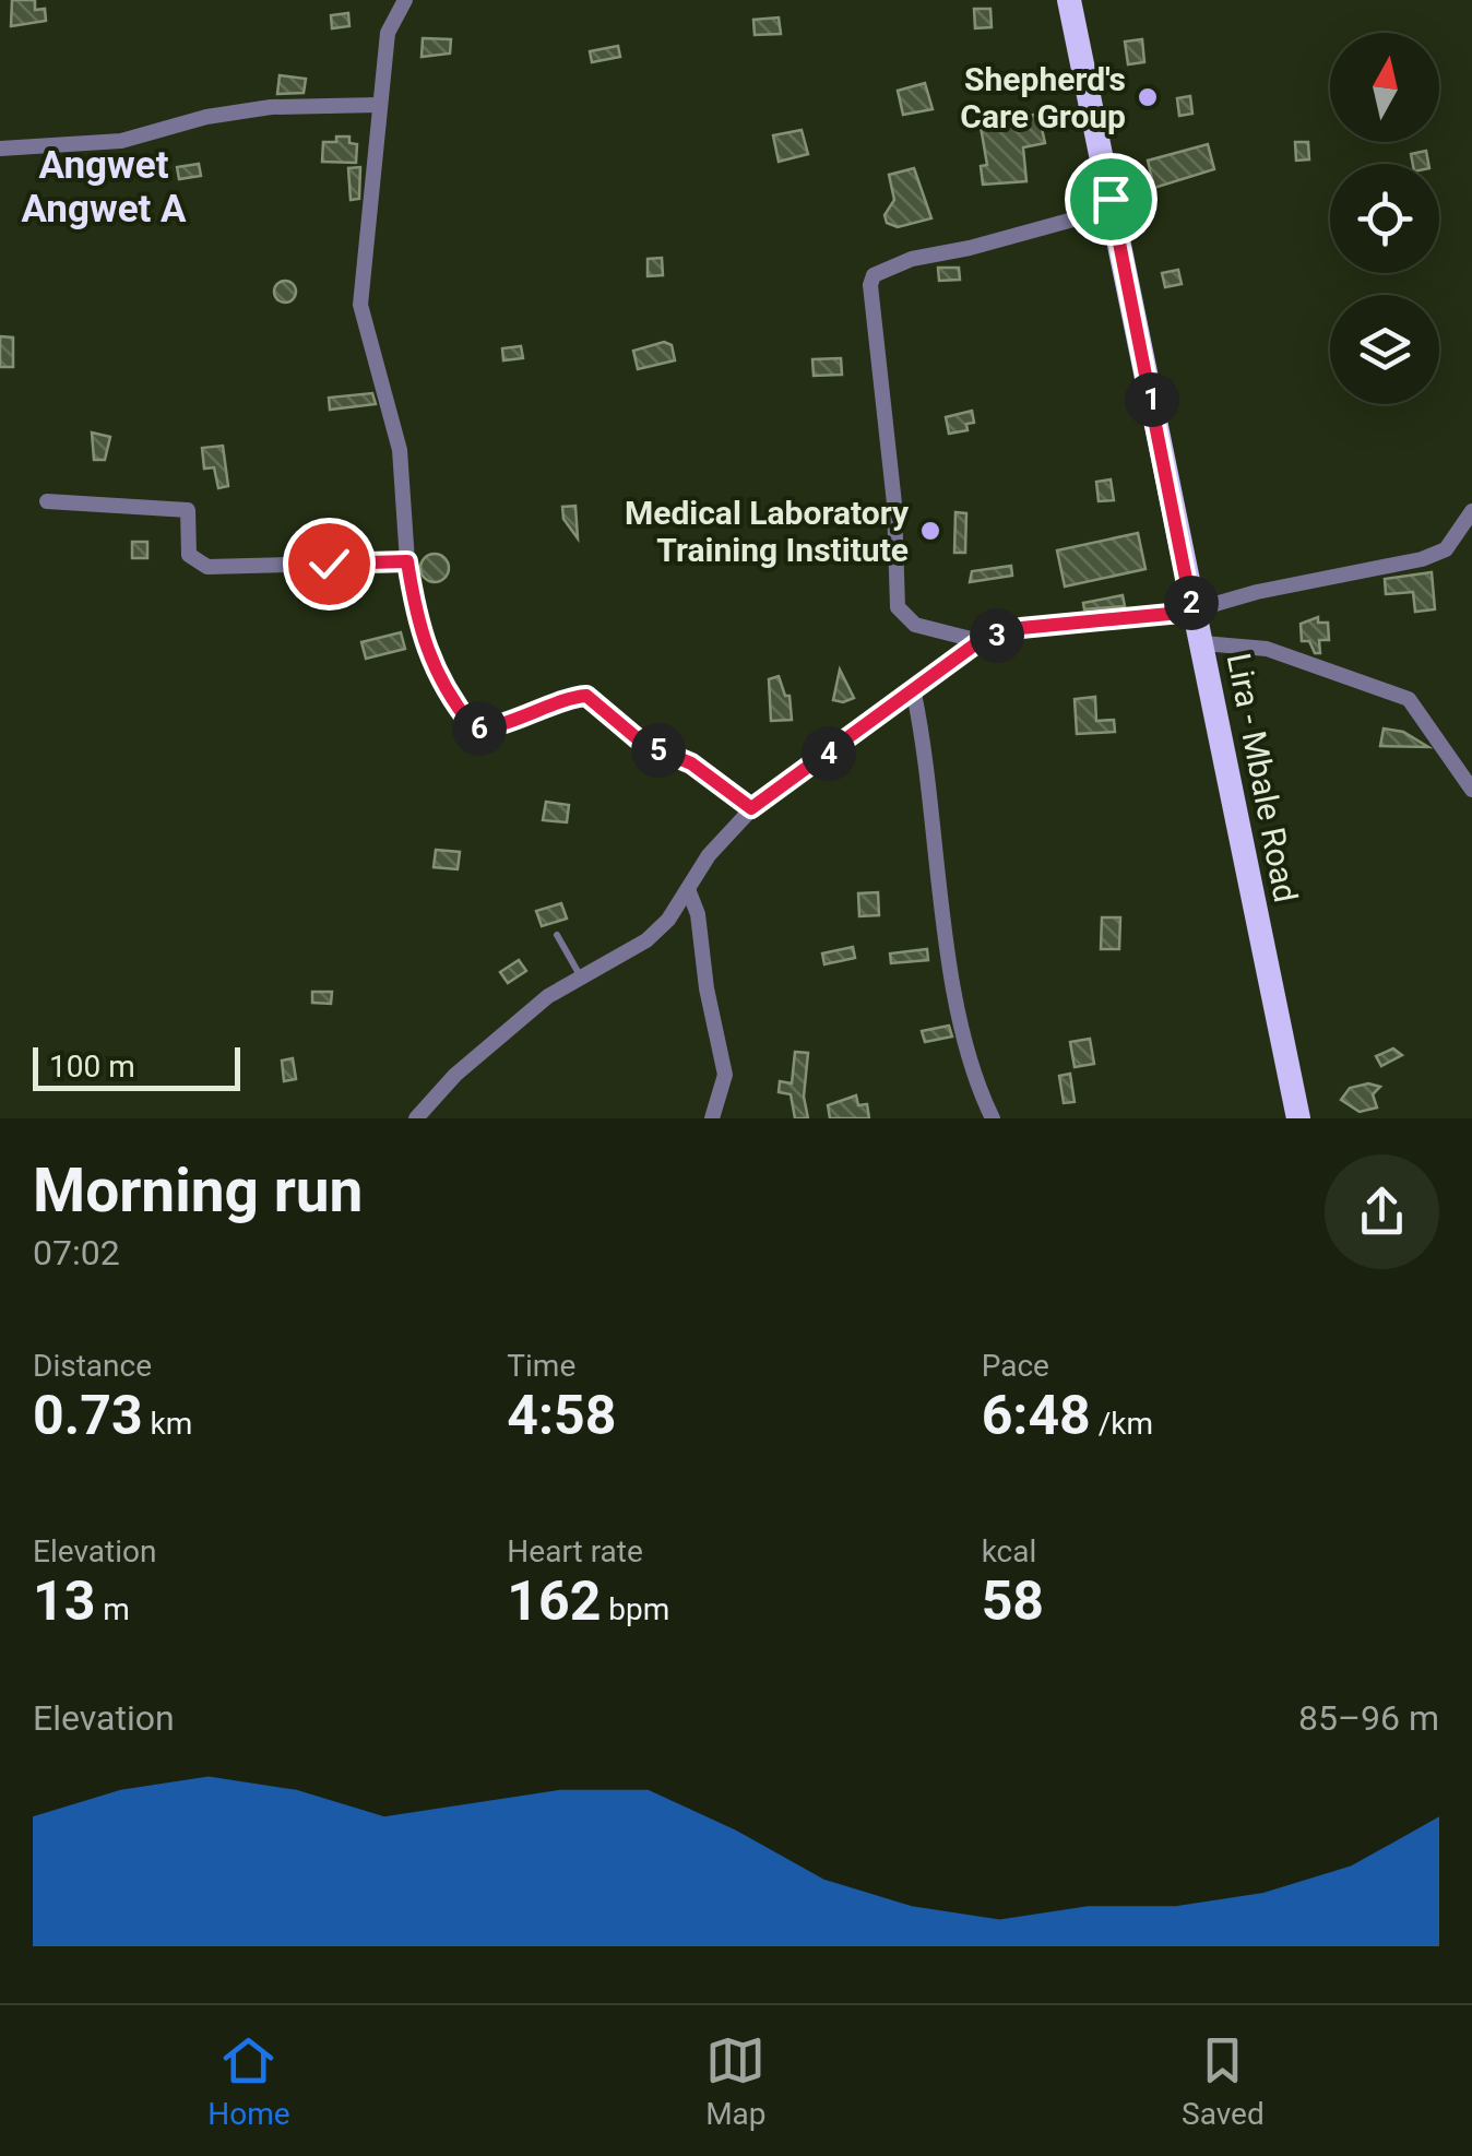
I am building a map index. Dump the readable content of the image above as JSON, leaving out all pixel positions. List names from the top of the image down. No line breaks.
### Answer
{"streets":{"main road":["Lira - Mbale Road"]},"districts":["Angwet Angwet A"],"places":["Shepherd's Care Group","Medical Laboratory Training Institute"],"scale_bar":"100 m","north":"top","page":{"pins":["1","2","3","6","5","4"],"scale":"100 m","heading":["Morning run","07:02"],"stats":[["Distance","0.73 km"],["Time","4:58"],["Pace","6:48 /km"],["Elevation","13 m"],["Heart rate","162 bpm"],["kcal","58"]],"chart":["Elevation","85–96 m"],"tabs":["Home","Map","Saved"]}}
